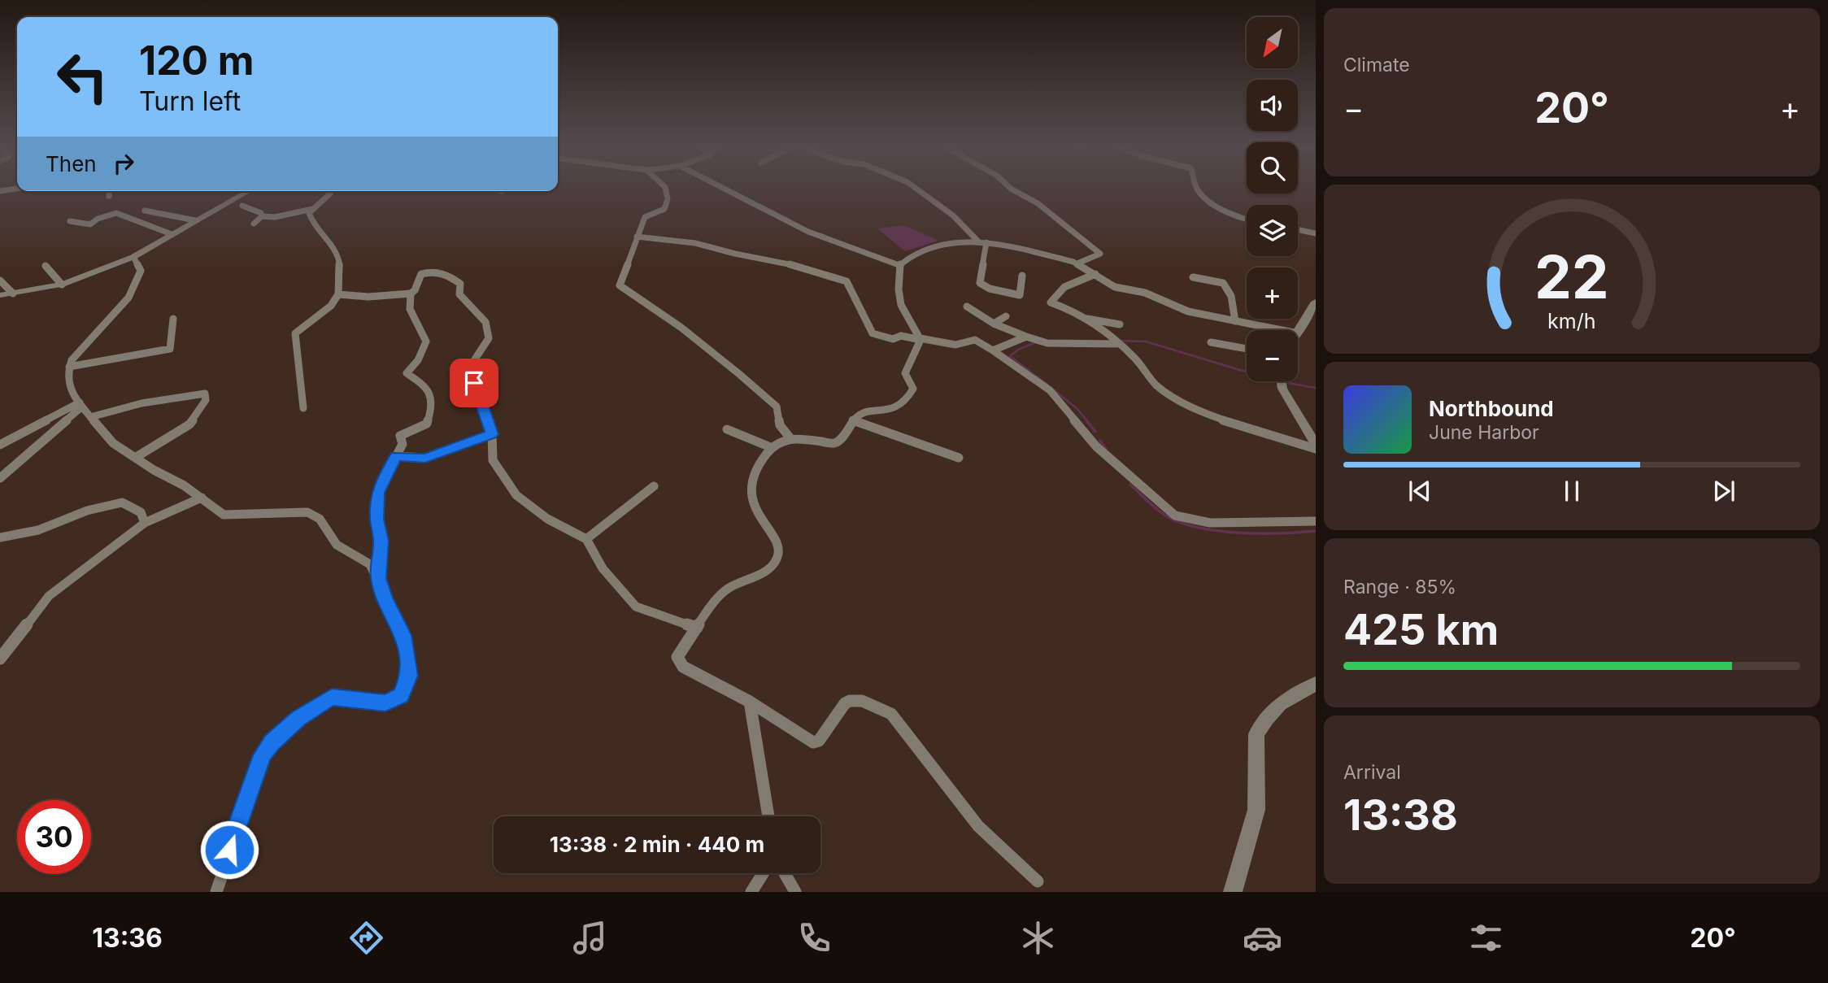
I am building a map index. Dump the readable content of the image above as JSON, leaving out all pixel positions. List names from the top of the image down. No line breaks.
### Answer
{"north":"bottom left","page":{"tile":["Climate",["Range · 85%","425 km"],["Arrival","13:38"]],"map_buttons":["+","−"],"turn":["120 m","Turn left"],"heat":["−","20°","+"],"then":"Then","song":["Northbound","June Harbor"],"limit":"30","trip":"13:38 · 2 min · 440 m","tabs":["13:36","20°"],"gauge":["22","km/h"]}}
